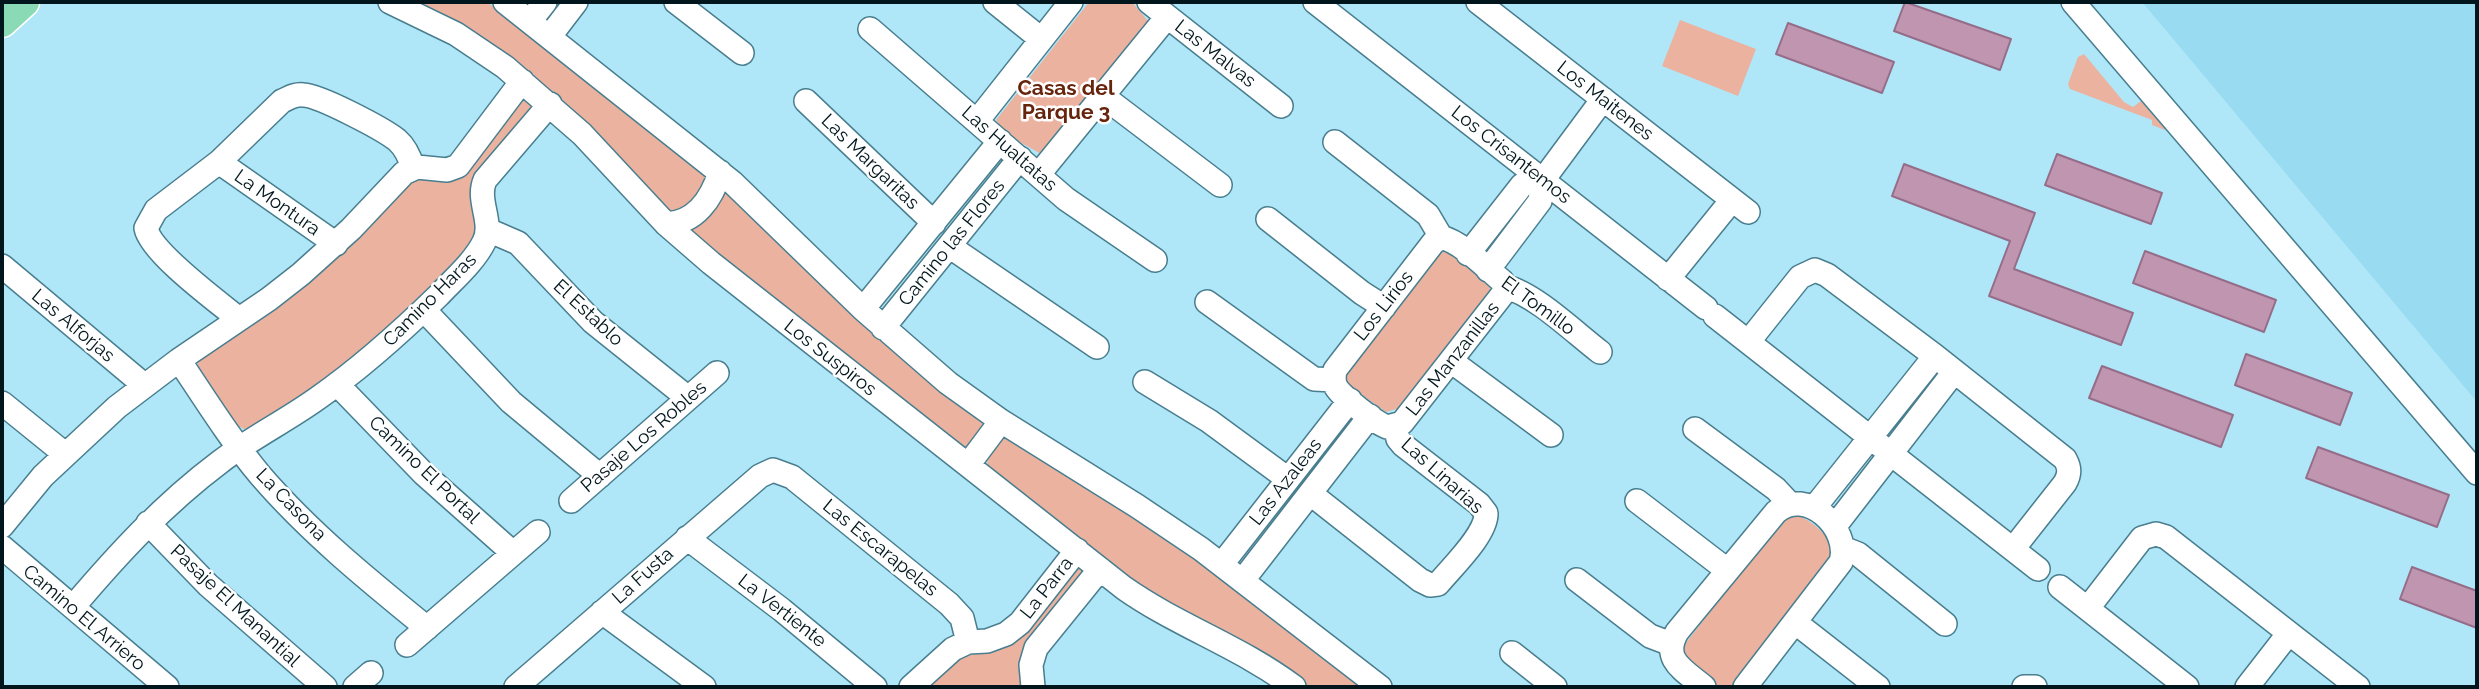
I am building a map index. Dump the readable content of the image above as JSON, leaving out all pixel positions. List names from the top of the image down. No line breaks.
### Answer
{"streets":{"street":["Las Malvas","Los Maitenes","Las Hualtatas","Los Crisantemos","Las Margaritas","La Montura","Camino las Flores","Camino Haras","Los Lirios","El Tomillo","El Establo","Las Alforjas","Los Suspiros","Las Manzanillas","Pasaje Los Robles","Camino El Portal","Las Linarias","Las Azaleas","La Casona","Las Escarapelas","La Fusta","La Parra","Pasaje El Manantial","La Vertiente","Camino El Arriero"]},"crossings":[["Los Maitenes","Los Crisantemos"],["Las Hualtatas","Camino las Flores"],["Las Margaritas","Camino las Flores"],["Camino Haras","El Establo"],["Camino Haras","Los Suspiros"],["Camino Haras","Camino El Portal"],["Camino Haras","La Casona"],["Camino Haras","Pasaje El Manantial"],["Camino Haras","Camino El Arriero"],["Los Lirios","El Tomillo"],["El Tomillo","Las Manzanillas"],["El Establo","Pasaje Los Robles"],["Los Suspiros","La Parra"],["Las Manzanillas","Las Linarias"],["Las Linarias","Las Azaleas"],["Las Escarapelas","La Fusta"],["Las Escarapelas","La Parra"],["La Fusta","La Vertiente"]],"districts":["Casas del Parque 3"]}
